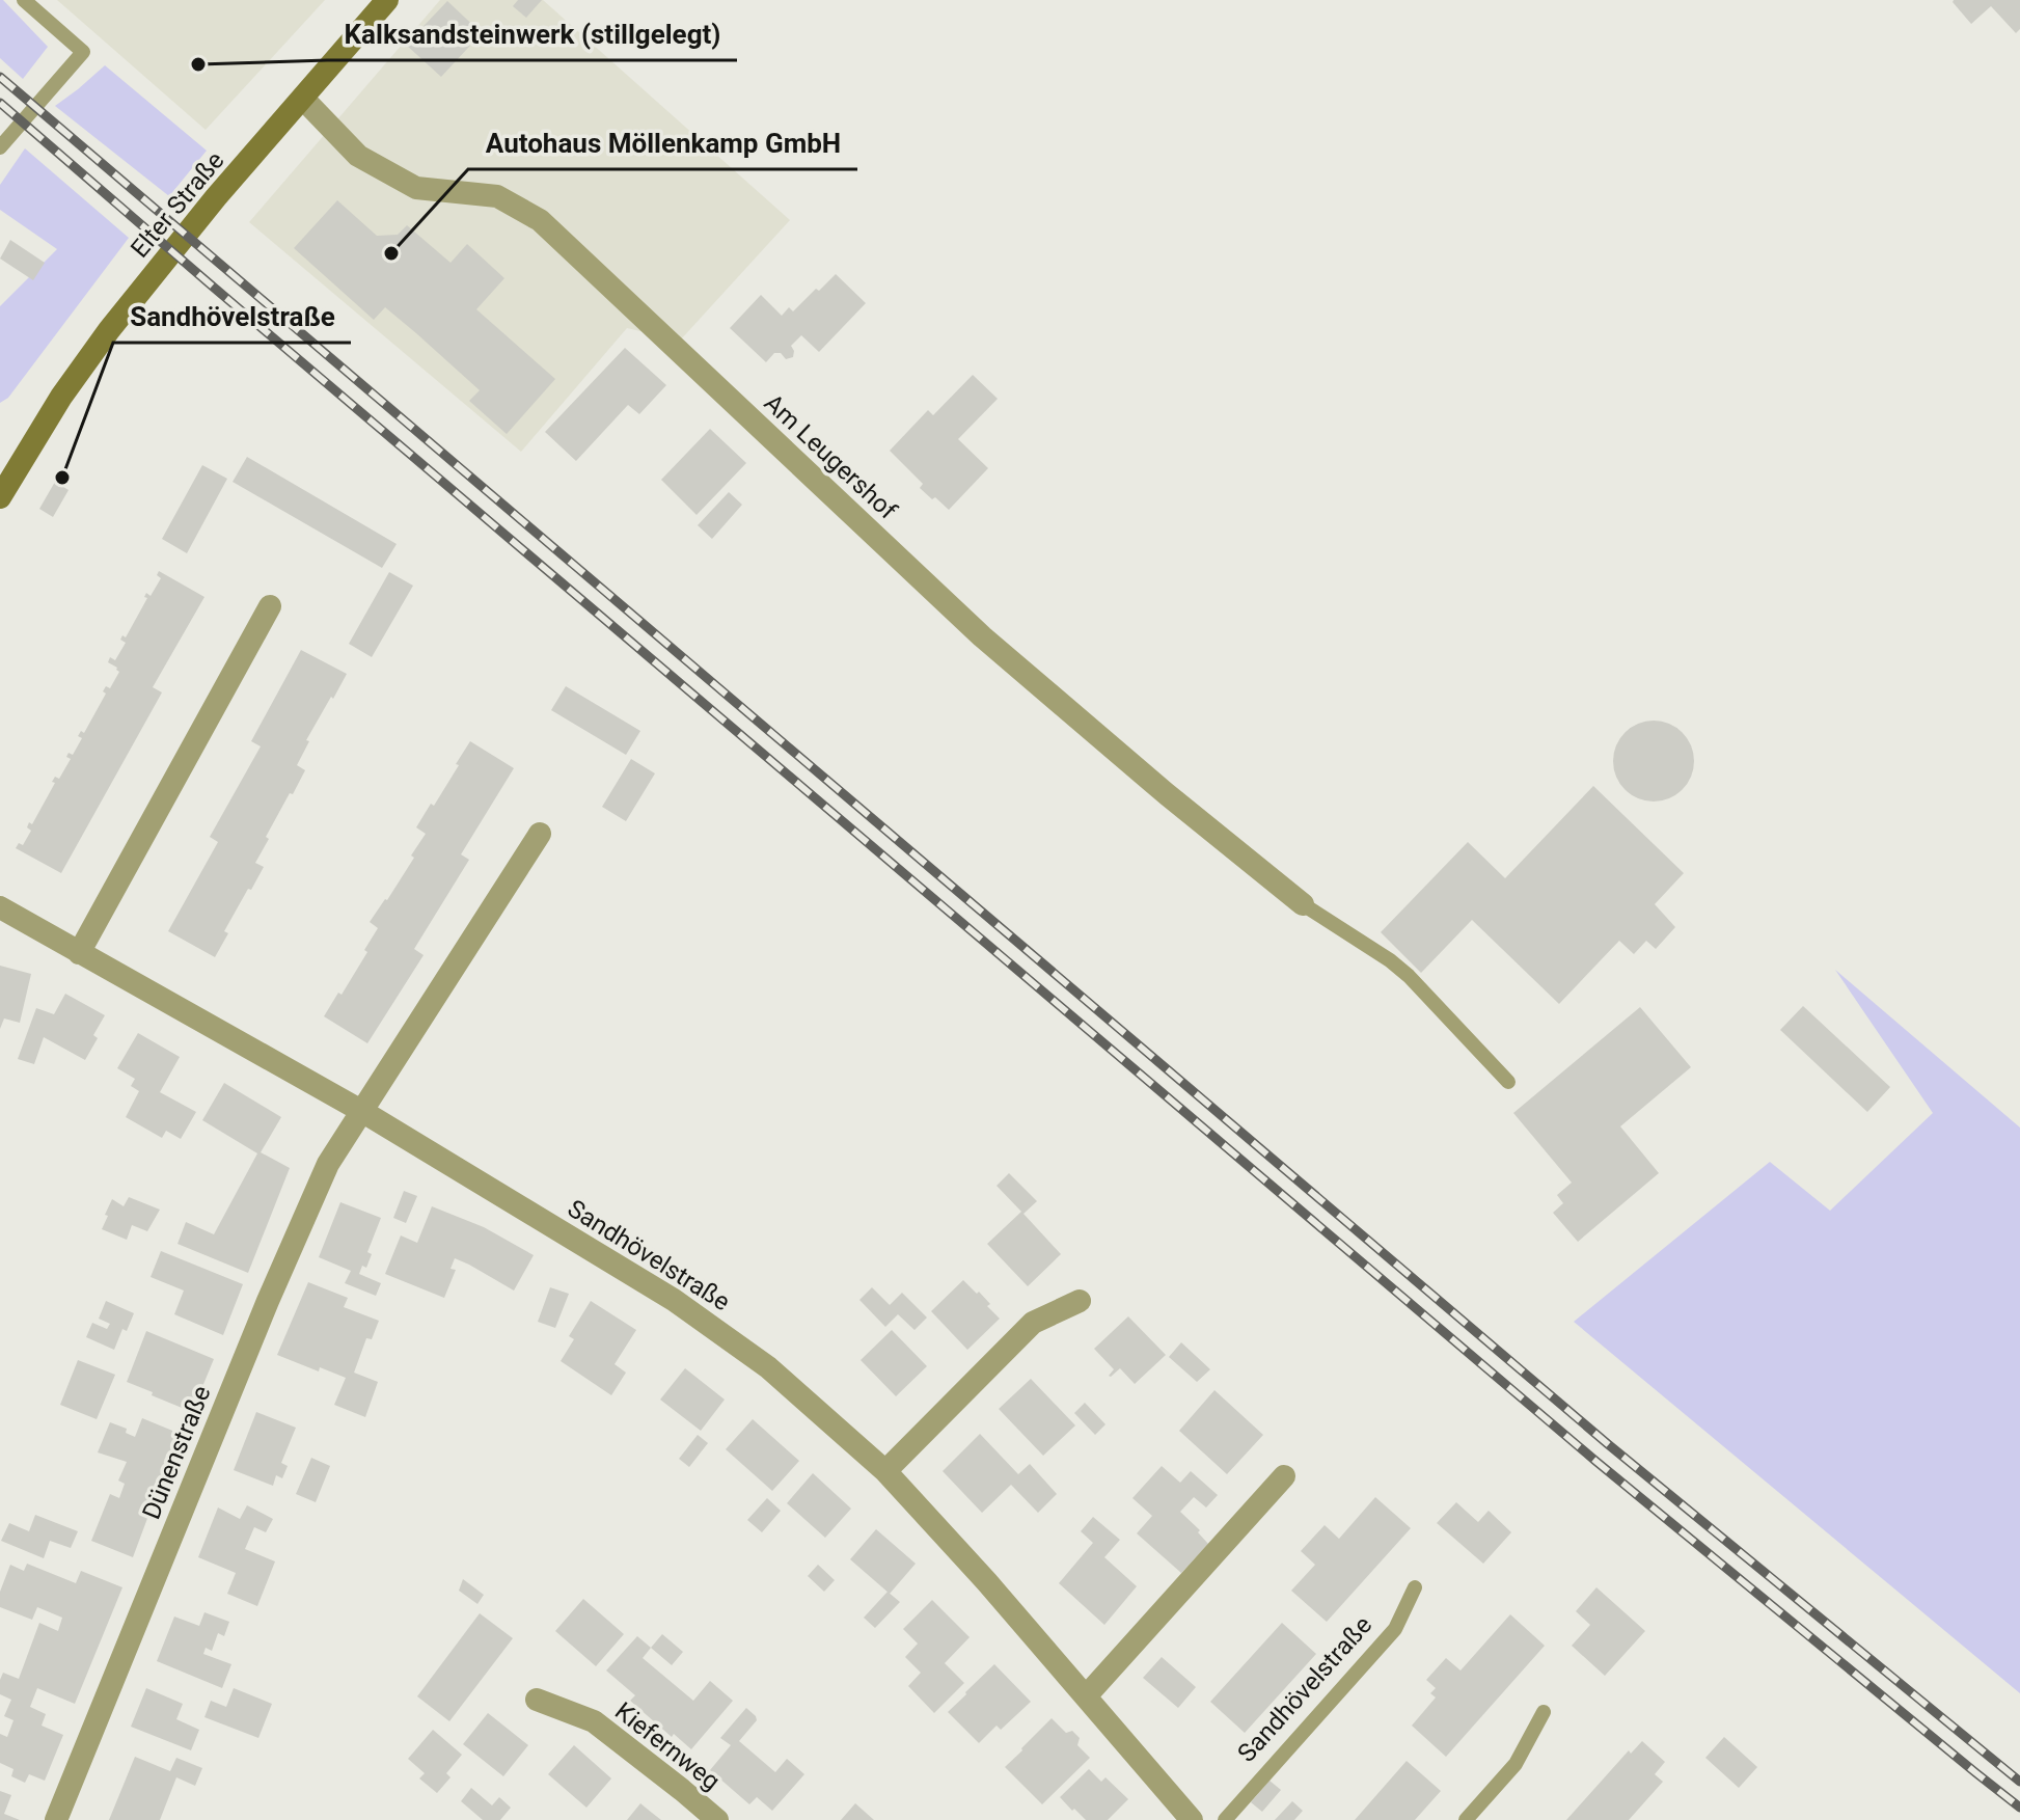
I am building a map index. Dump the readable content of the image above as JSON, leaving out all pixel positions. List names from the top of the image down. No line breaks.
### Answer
{"streets":{"main road":["Elter Straße"],"street":["Am Leugershof","Sandhövelstraße","Dünenstraße","Kiefernweg"]},"crossings":[["Elter Straße","Am Leugershof"],["Sandhövelstraße","Dünenstraße"]],"places":["Kalksandsteinwerk (stillgelegt)","Autohaus Möllenkamp GmbH","Sandhövelstraße"]}
